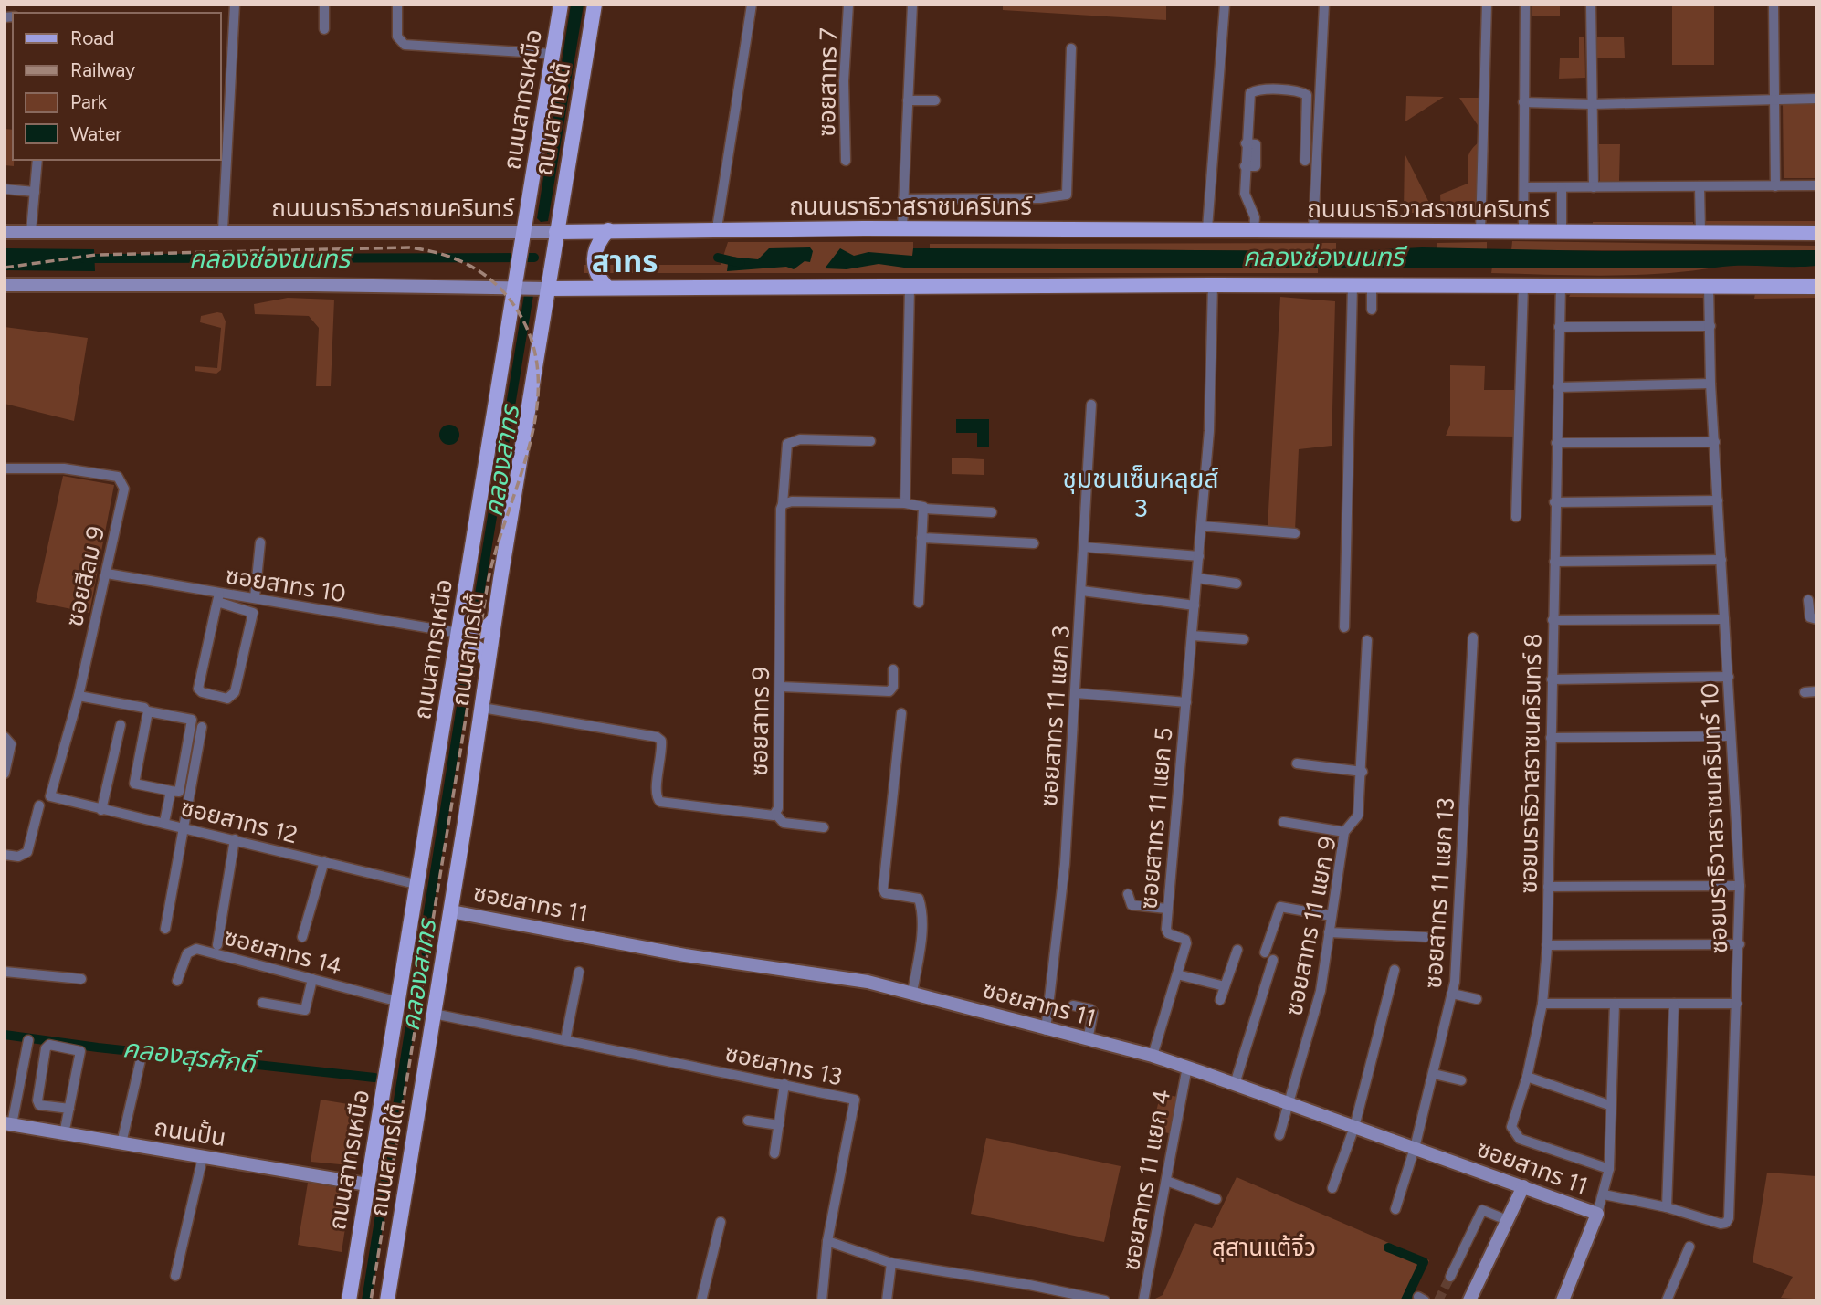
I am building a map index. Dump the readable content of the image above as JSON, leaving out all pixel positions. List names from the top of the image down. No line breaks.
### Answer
{"streets":{"main road":["ถนนสาทรเหนือ","ถนนสาทรใต้","ถนนนราธิวาสราชนครินทร์"],"street":["ซอยสาทร 7","ซอยสีลม 9","ซอยสาทร 10","ซอยสาทร 11 แยก 3","ซอยสาทร 9","ซอยนราธิวาสราชนครินทร์ 8","ซอยสาทร 11 แยก 5","ซอยนราธิวาสราชนครินทร์ 10","ซอยสาทร 12","ซอยสาทร 11 แยก 13","ซอยสาทร 11","ซอยสาทร 11 แยก 9","ซอยสาทร 14","ซอยสาทร 13","ถนนปั้น","ซอยสาทร 11 แยก 4"]},"crossings":[["ถนนสาทรเหนือ","ถนนนราธิวาสราชนครินทร์"],["ถนนสาทรเหนือ","ซอยสาทร 10"],["ถนนสาทรเหนือ","ซอยสาทร 12"],["ถนนสาทรเหนือ","ซอยสาทร 14"],["ถนนสาทรเหนือ","ถนนปั้น"],["ถนนสาทรใต้","ถนนนราธิวาสราชนครินทร์"],["ถนนสาทรใต้","ซอยสาทร 11"],["ถนนสาทรใต้","ซอยสาทร 13"],["ซอยสีลม 9","ซอยสาทร 10"],["ซอยสีลม 9","ซอยสาทร 12"],["ซอยสาทร 11 แยก 3","ซอยสาทร 11"],["ซอยสาทร 11 แยก 5","ซอยสาทร 11"],["ซอยสาทร 11 แยก 13","ซอยสาทร 11"],["ซอยสาทร 11","ซอยสาทร 11 แยก 9"],["ซอยสาทร 11","ซอยสาทร 11 แยก 4"]],"districts":["สาทร","ชุมชนเซ็นหลุยส์ 3"],"water":["คลองช่องนนทรี","คลองสาทร","คลองสุรศักดิ์"],"parks":["สุสานแต้จิ๋ว"],"legend":["Road","Railway","Park","Water"]}
